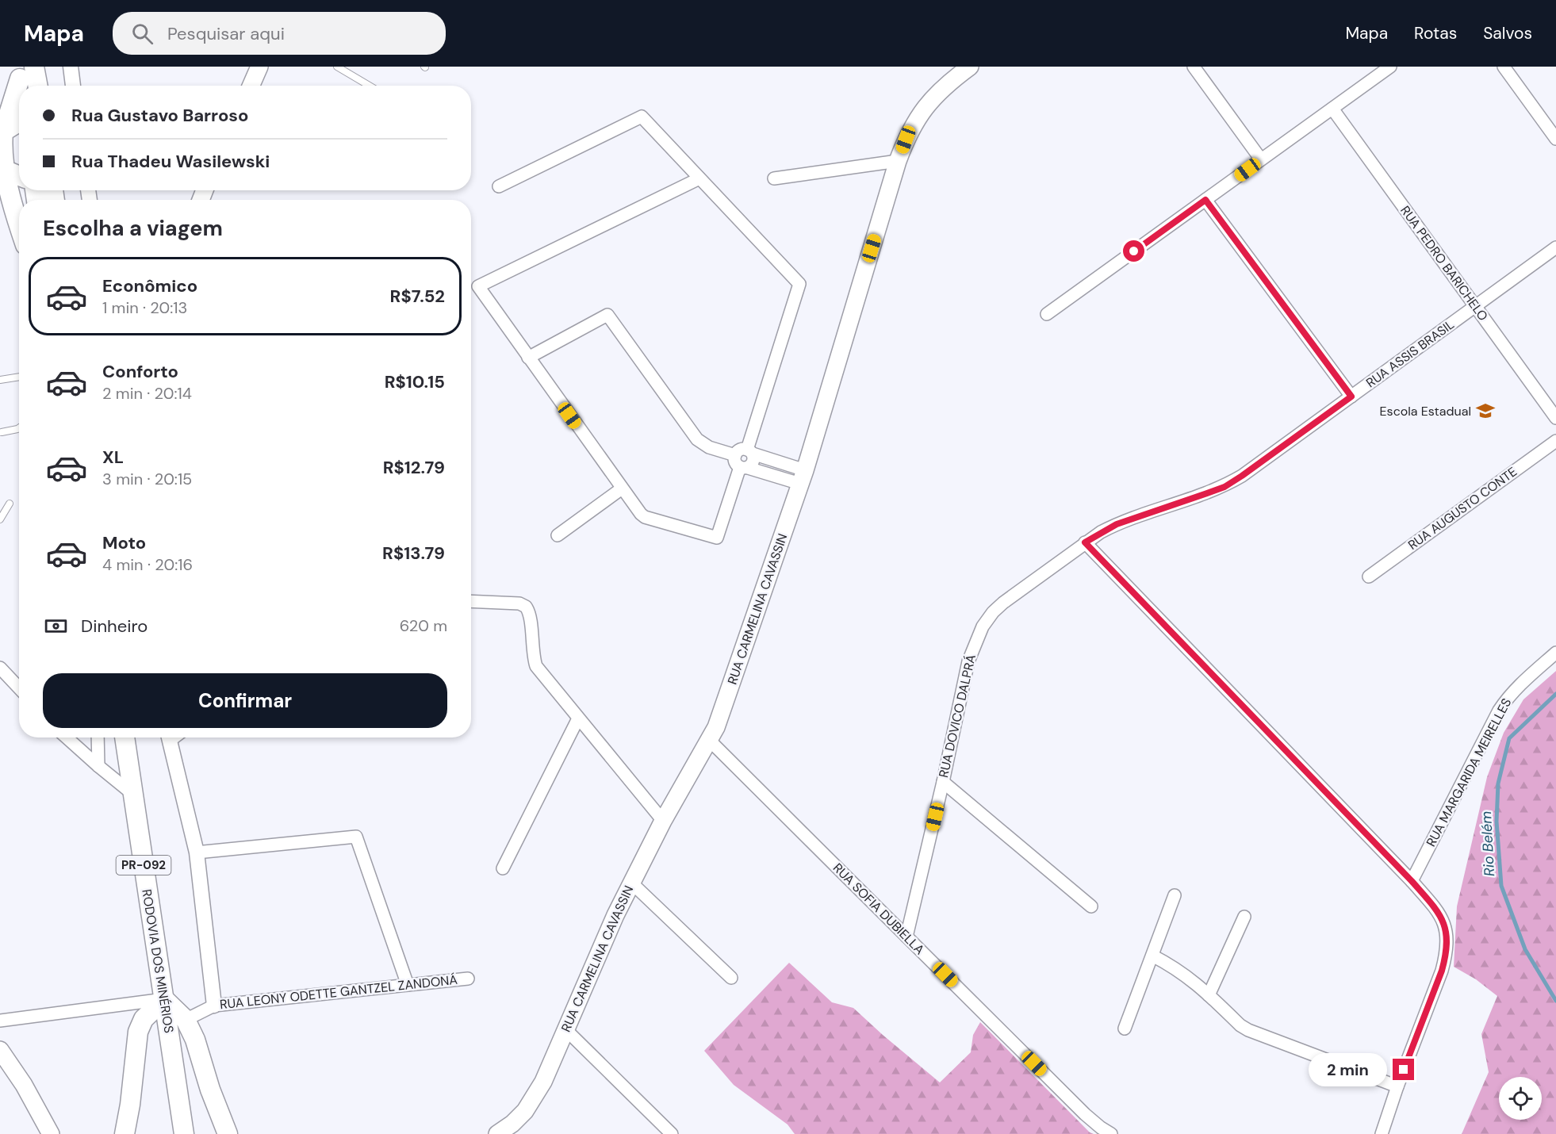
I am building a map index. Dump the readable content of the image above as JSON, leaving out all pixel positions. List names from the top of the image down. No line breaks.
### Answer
{"streets":{"main road":["RUA CARMELINA CAVASSIN","PR-092","RODOVIA DOS MINÉRIOS"],"street":["RUA PEDRO BARICHELO","RUA ASSIS BRASIL","RUA AUGUSTO CONTE","RUA DOVICO DALPRÁ","RUA MARGARIDA MEIRELLES","RUA SOFIA DUBIELLA","RUA LEONY ODETTE GANTZEL ZANDONÁ"]},"crossings":[["RUA PEDRO BARICHELO","RUA ASSIS BRASIL"],["RUA ASSIS BRASIL","RUA DOVICO DALPRÁ"],["RUA CARMELINA CAVASSIN","RUA SOFIA DUBIELLA"],["RUA DOVICO DALPRÁ","RUA SOFIA DUBIELLA"]],"water":["Rio Belém"],"places":{"school or university":["Escola Estadual"]},"page":{"header":"Mapa","search":"Pesquisar aqui","nav":["Mapa","Rotas","Salvos"],"banner":["Rua Gustavo Barroso","Rua Thadeu Wasilewski"],"heading":"Escolha a viagem","list":[{"name":"Econômico","note":"1 min · 20:13","value":"R$7.52"},{"name":"Conforto","note":"2 min · 20:14","value":"R$10.15"},{"name":"XL","note":"3 min · 20:15","value":"R$12.79"},{"name":"Moto","note":"4 min · 20:16","value":"R$13.79"}],"pay":["Dinheiro","620 m"],"buttons":"Confirmar","bubble":"2 min"}}
